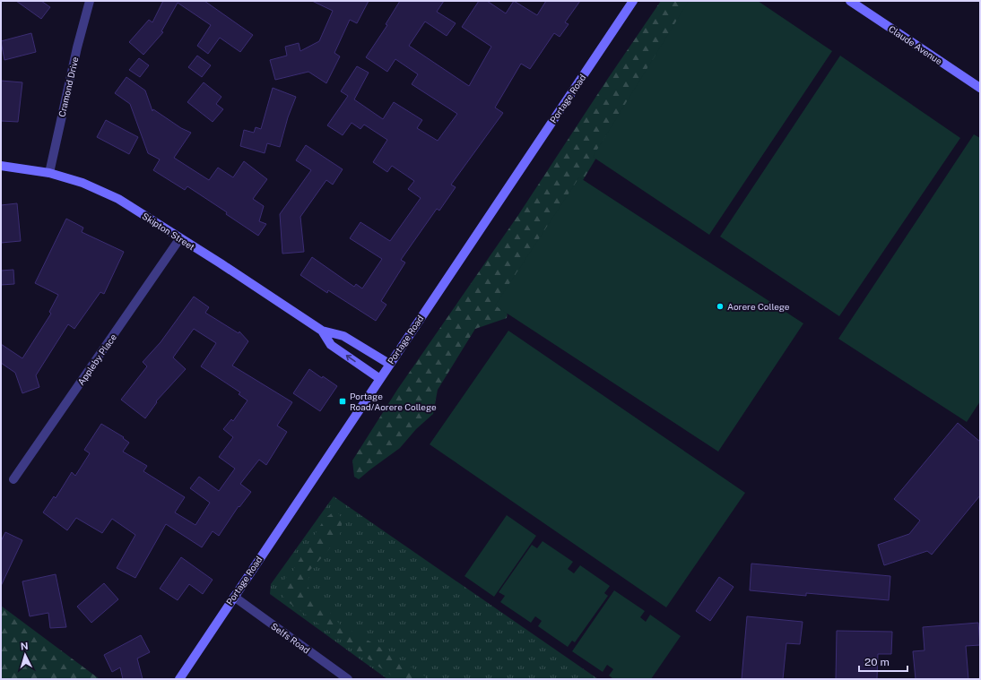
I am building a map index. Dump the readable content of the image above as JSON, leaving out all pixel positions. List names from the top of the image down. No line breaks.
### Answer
{"streets":{"main road":["Claude Avenue","Portage Road","Skipton Street"],"street":["Cramond Drive","Appleby Place","Selfs Road"]},"crossings":[["Cramond Drive","Skipton Street"],["Portage Road","Skipton Street"],["Portage Road","Selfs Road"],["Skipton Street","Appleby Place"]],"places":{"other":["Aorere College"],"transit":["Portage Road/Aorere College"]},"scale_bar":"20 m","north":"top"}
